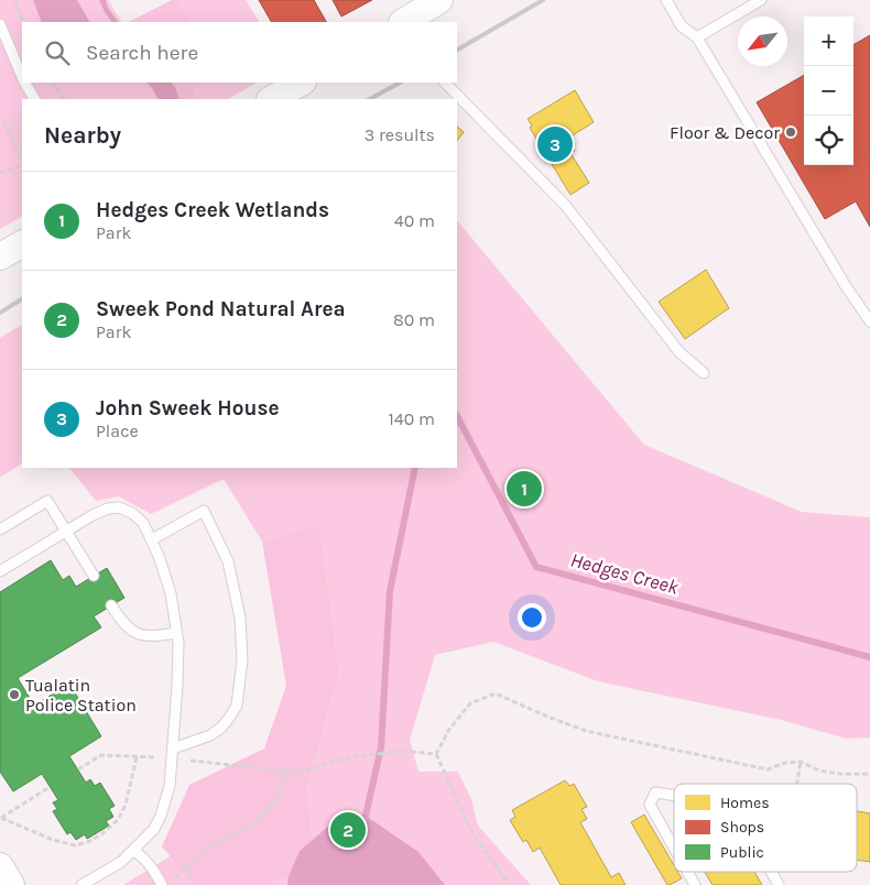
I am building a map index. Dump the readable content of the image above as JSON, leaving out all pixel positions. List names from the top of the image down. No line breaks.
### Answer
{"water":["Hedges Creek"],"places":["Floor & Decor","Tualatin Police Station"],"legend":["Homes","Shops","Public"],"north":"bottom left","page":{"map_buttons":["+","−"],"search":"Search here","heading":["Nearby","3 results"],"pins":["3","1","2"],"list":[{"mark":"1","name":"Hedges Creek Wetlands","note":"Park","value":"40 m"},{"mark":"2","name":"Sweek Pond Natural Area","note":"Park","value":"80 m"},{"mark":"3","name":"John Sweek House","note":"Place","value":"140 m"}]}}
